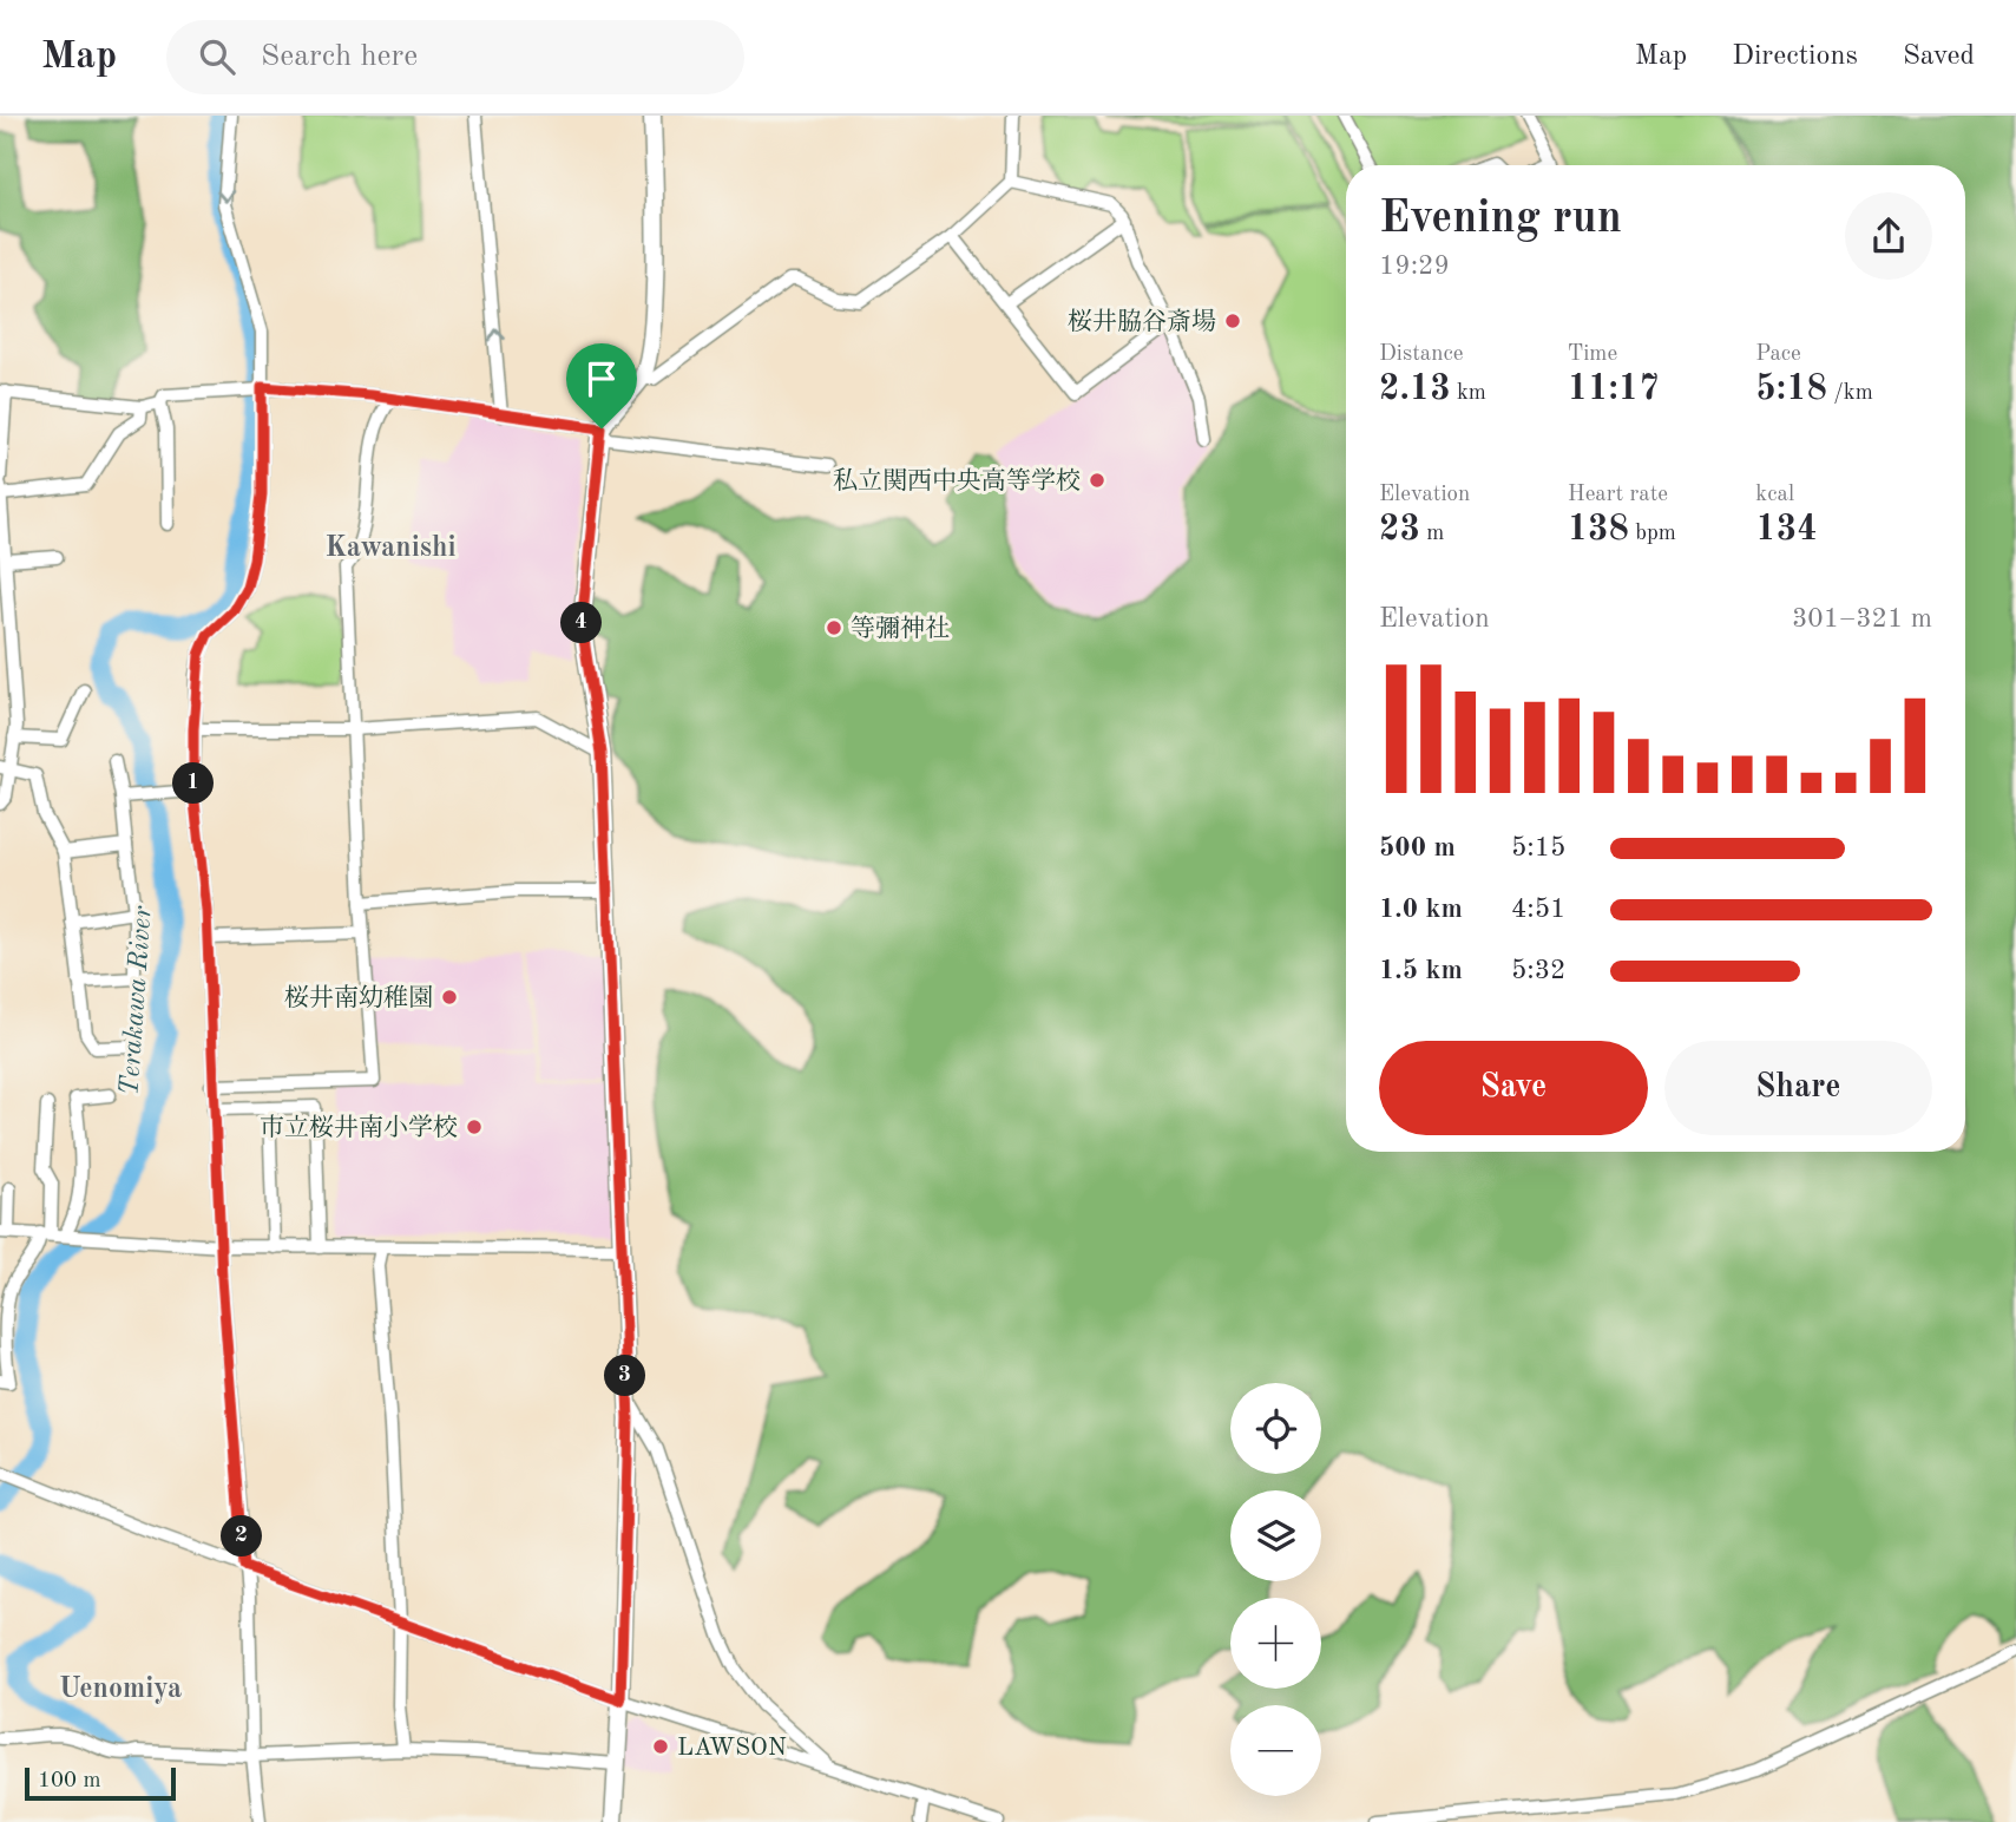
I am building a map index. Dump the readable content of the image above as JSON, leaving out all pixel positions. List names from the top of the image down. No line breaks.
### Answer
{"districts":["Kawanishi","Uenomiya"],"water":["Terakawa River"],"places":["桜井脇谷斎場","私立関西中央高等学校","等彌神社","桜井南幼稚園","市立桜井南小学校","LAWSON"],"scale_bar":"100 m","page":{"header":"Map","search":"Search here","nav":["Map","Directions","Saved"],"heading":["Evening run","19:29"],"stats":[["Distance","2.13 km"],["Time","11:17"],["Pace","5:18 /km"],["Elevation","23 m"],["Heart rate","138 bpm"],["kcal","134"]],"chart":["Elevation","301–321 m"],"pins":["4","1","3","2"],"list":[{"name":"500 m","note":"5:15"},{"name":"1.0 km","note":"4:51"},{"name":"1.5 km","note":"5:32"}],"buttons":["Save","Share"],"map_buttons":["+","−"],"scale":"100 m"}}
